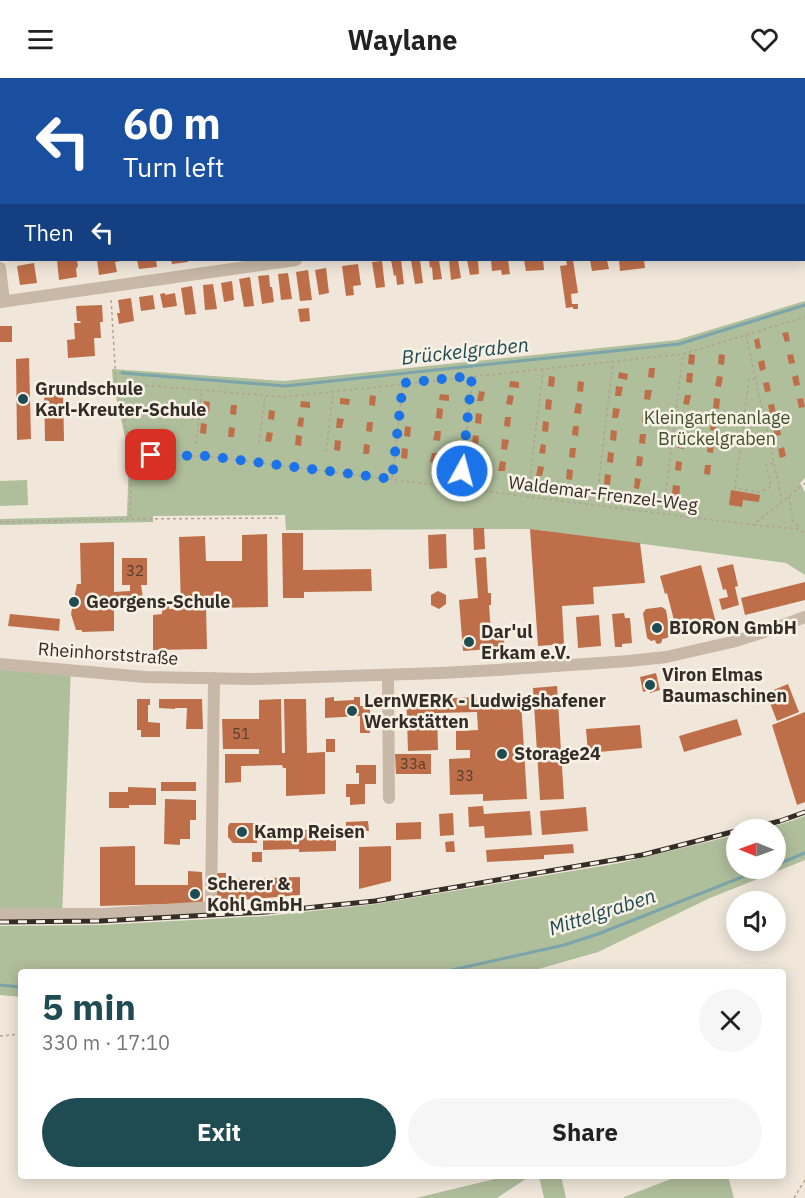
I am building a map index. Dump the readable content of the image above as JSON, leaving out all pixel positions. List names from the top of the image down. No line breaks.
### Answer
{"streets":{"street":["Rheinhorststraße"],"path":["Waldemar-Frenzel-Weg"]},"water":["Brückelgraben","Mittelgraben"],"parks":["Kleingartenanlage Brückelgraben"],"places":["Grundschule Karl-Kreuter-Schule","Georgens-Schule","BIORON GmbH","Dar'ul Erkam e.V.","Viron Elmas Baumaschinen","LernWERK - Ludwigshafener Werkstätten","Storage24","Kamp Reisen","Scherer & Kohl GmbH"],"house_numbers":["32","51","33a","33"],"north":"left","page":{"header":"Waylane","turn":["60 m","Turn left"],"then":"Then","heading":["5 min","330 m · 17:10"],"buttons":["Exit","Share"]}}
